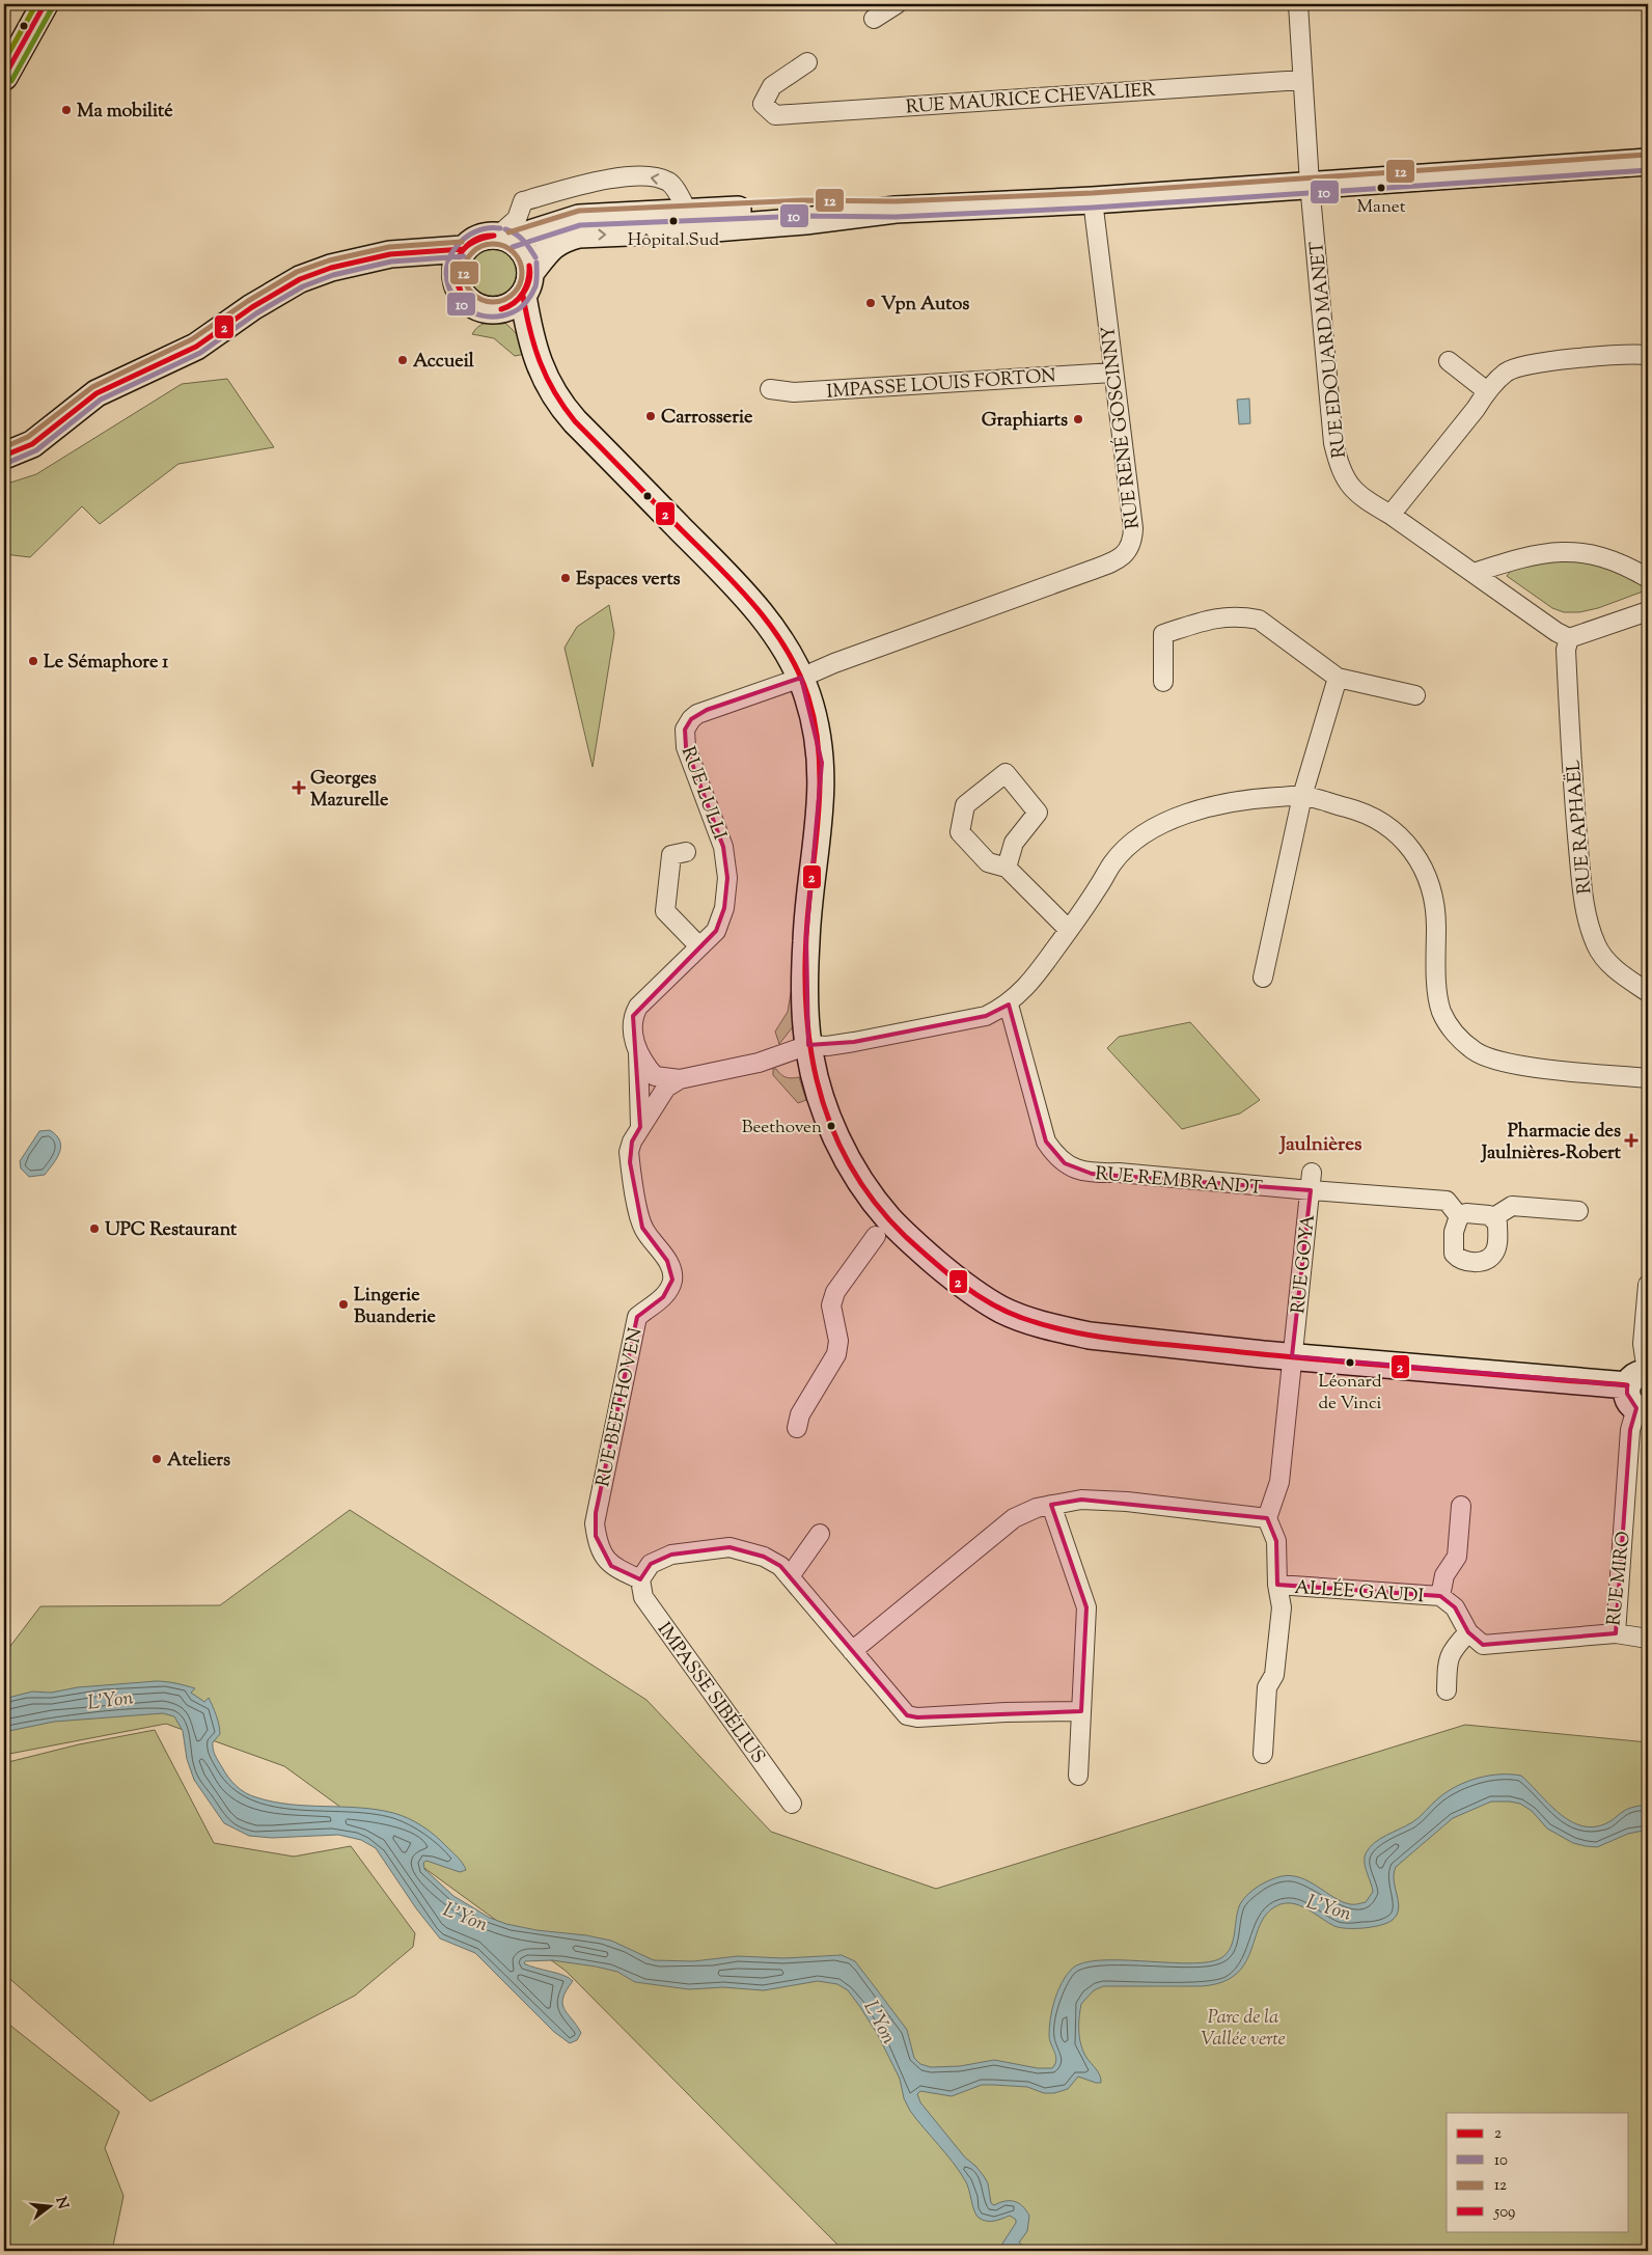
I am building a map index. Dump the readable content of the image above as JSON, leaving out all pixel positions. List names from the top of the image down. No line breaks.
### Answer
{"streets":{"street":["RUE MAURICE CHEVALIER","RUE EDOUARD MANET","IMPASSE LOUIS FORTON","RUE RENÉ GOSCINNY","RUE LULLI","RUE RAPHAËL","RUE REMBRANDT","RUE GOYA","RUE BEETHOVEN","RUE MIRO","ALLÉE GAUDI","IMPASSE SIBÉLIUS"]},"crossings":[["RUE MAURICE CHEVALIER","RUE EDOUARD MANET"],["RUE EDOUARD MANET","RUE RAPHAËL"],["IMPASSE LOUIS FORTON","RUE RENÉ GOSCINNY"],["RUE RENÉ GOSCINNY","RUE LULLI"],["RUE REMBRANDT","RUE GOYA"],["RUE BEETHOVEN","IMPASSE SIBÉLIUS"]],"districts":["Jaulnières"],"water":["L'Yon"],"parks":["Parc de la Vallée verte"],"places":{"other":["Ma mobilité","Manet","Hôpital Sud","Vpn Autos","Accueil","Carrosserie","Graphiarts","Espaces verts","Le Sémaphore 1","Beethoven","UPC Restaurant","Lingerie Buanderie","Léonard de Vinci","Ateliers"],"health":["Georges Mazurelle","Pharmacie des Jaulnières-Robert"]},"lines":["transit line 509","transit line 1","transit line 12","transit line 10","transit line 2"],"legend":["2","10","12","509"],"north":"right"}
